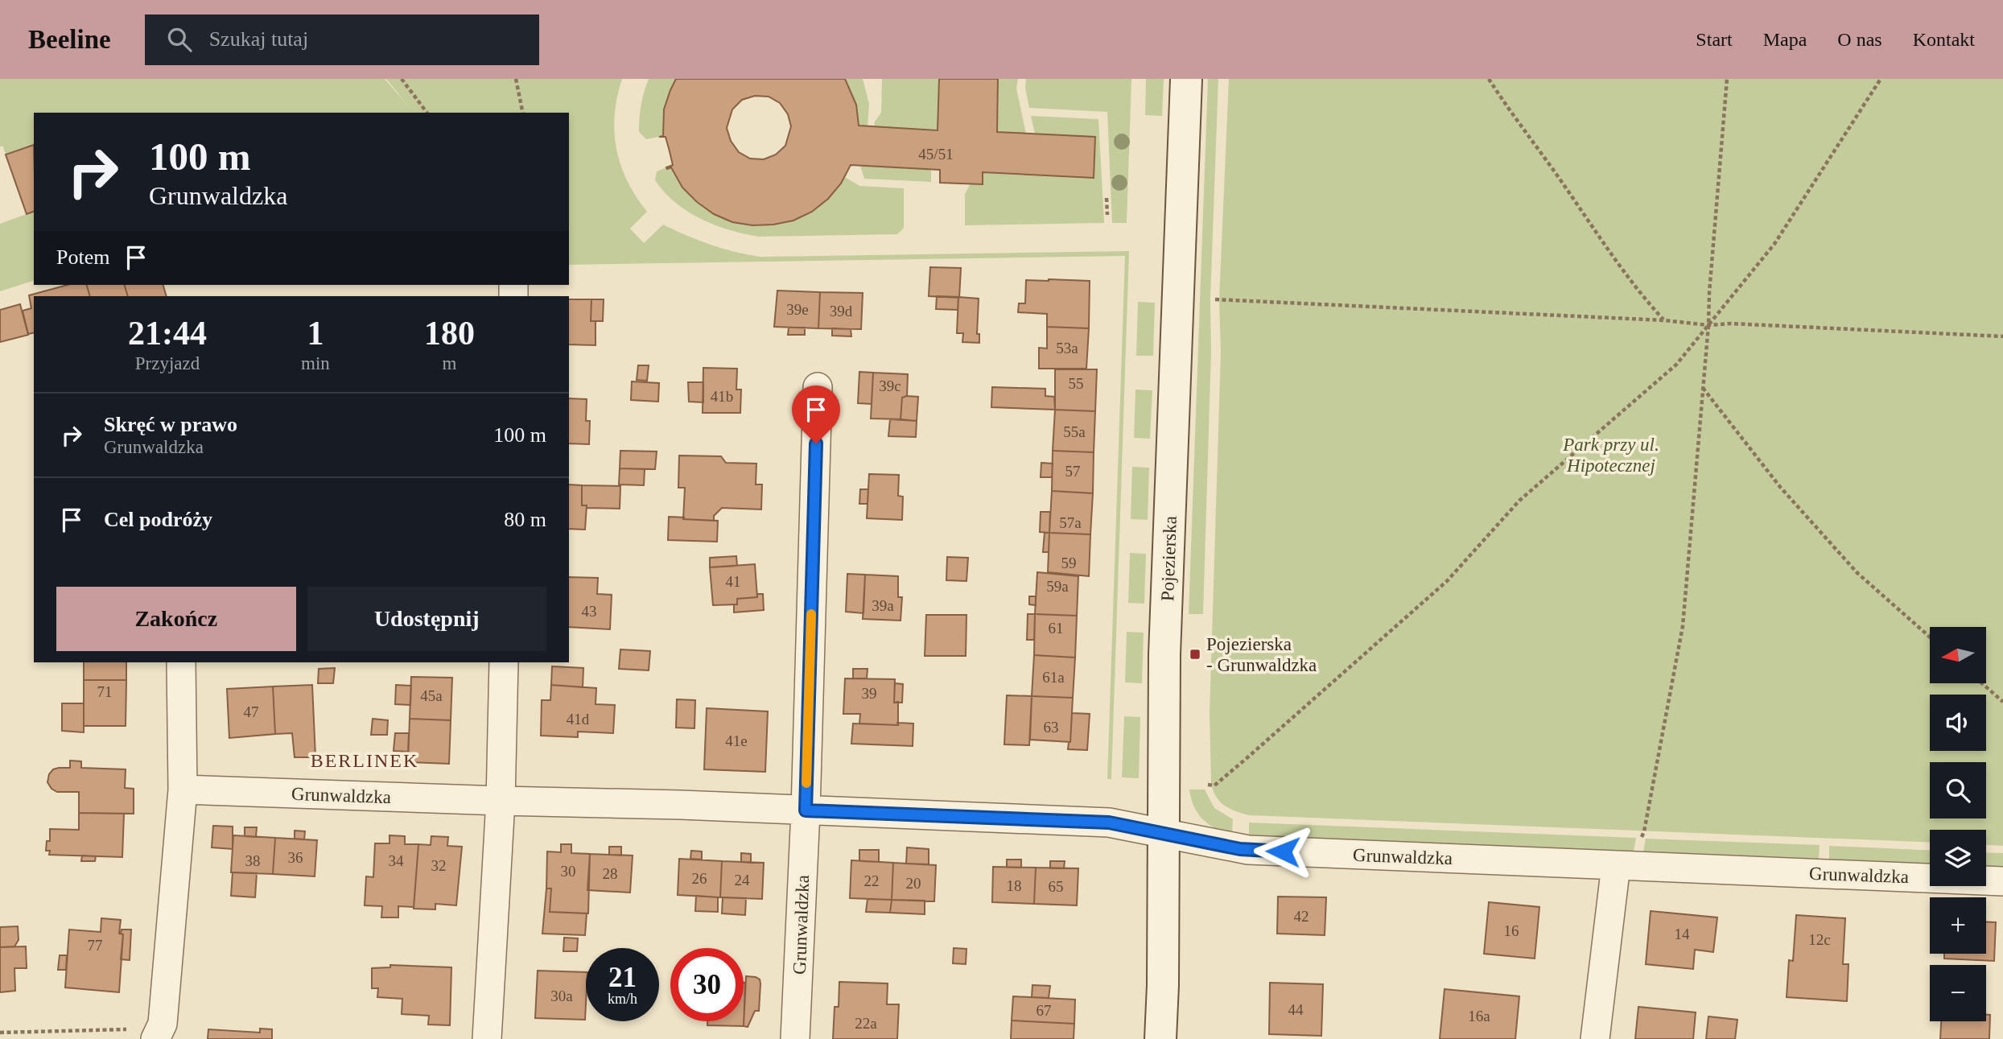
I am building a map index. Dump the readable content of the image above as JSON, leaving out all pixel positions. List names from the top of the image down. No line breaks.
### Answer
{"streets":{"street":["Pojezierska","Grunwaldzka"]},"crossings":[["Pojezierska","Grunwaldzka"]],"districts":["BERLINEK"],"parks":["Park przy ul. Hipotecznej"],"places":{"transit":["Pojezierska - Grunwaldzka"]},"house_numbers":["45/51","39e","39d","53a","55","39c","41b","55a","57","57a","59","41","59a","39a","43","61","61a","71","39","45a","47","41d","63","41e","36","38","34","32","30","28","26","24","22","20","18","65","42","16","14","12c","77","30a","44","67","16a","22a"],"north":"left","page":{"header":"Beeline","search":"Szukaj tutaj","nav":["Start","Mapa","O nas","Kontakt"],"turn":["100 m","Grunwaldzka"],"then":"Potem","eta":["21:44","Przyjazd","1","min","180","m"],"list":[{"name":"Skręć w prawo","note":"Grunwaldzka","value":"100 m"},{"name":"Cel podróży","value":"80 m"}],"buttons":["Zakończ","Udostępnij"],"map_buttons":["+","−"],"speed":"21 km/h","limit":"30"}}
